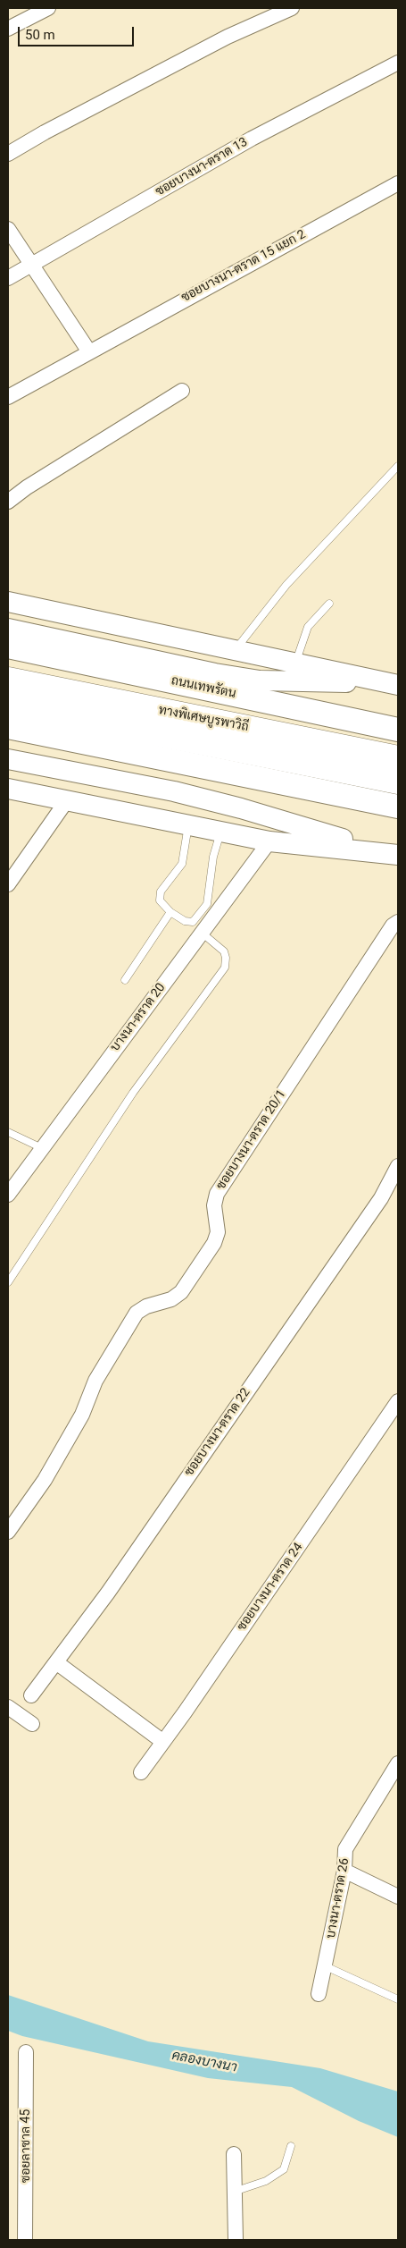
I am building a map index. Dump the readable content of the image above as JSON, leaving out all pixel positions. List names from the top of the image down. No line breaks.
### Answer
{"streets":{"highway":["ถนนเทพรัตน","ทางพิเศษบูรพาวิถี"],"street":["ซอยบางนา-ตราด 13","ซอยบางนา-ตราด 15 แยก 2","บางนา-ตราด 20","ซอยบางนา-ตราด 20/1","ซอยบางนา-ตราด 22","ซอยบางนา-ตราด 24","บางนา-ตราด 26","ซอยลาซาล 45"]},"water":["คลองบางนา"],"scale_bar":"50 m"}
